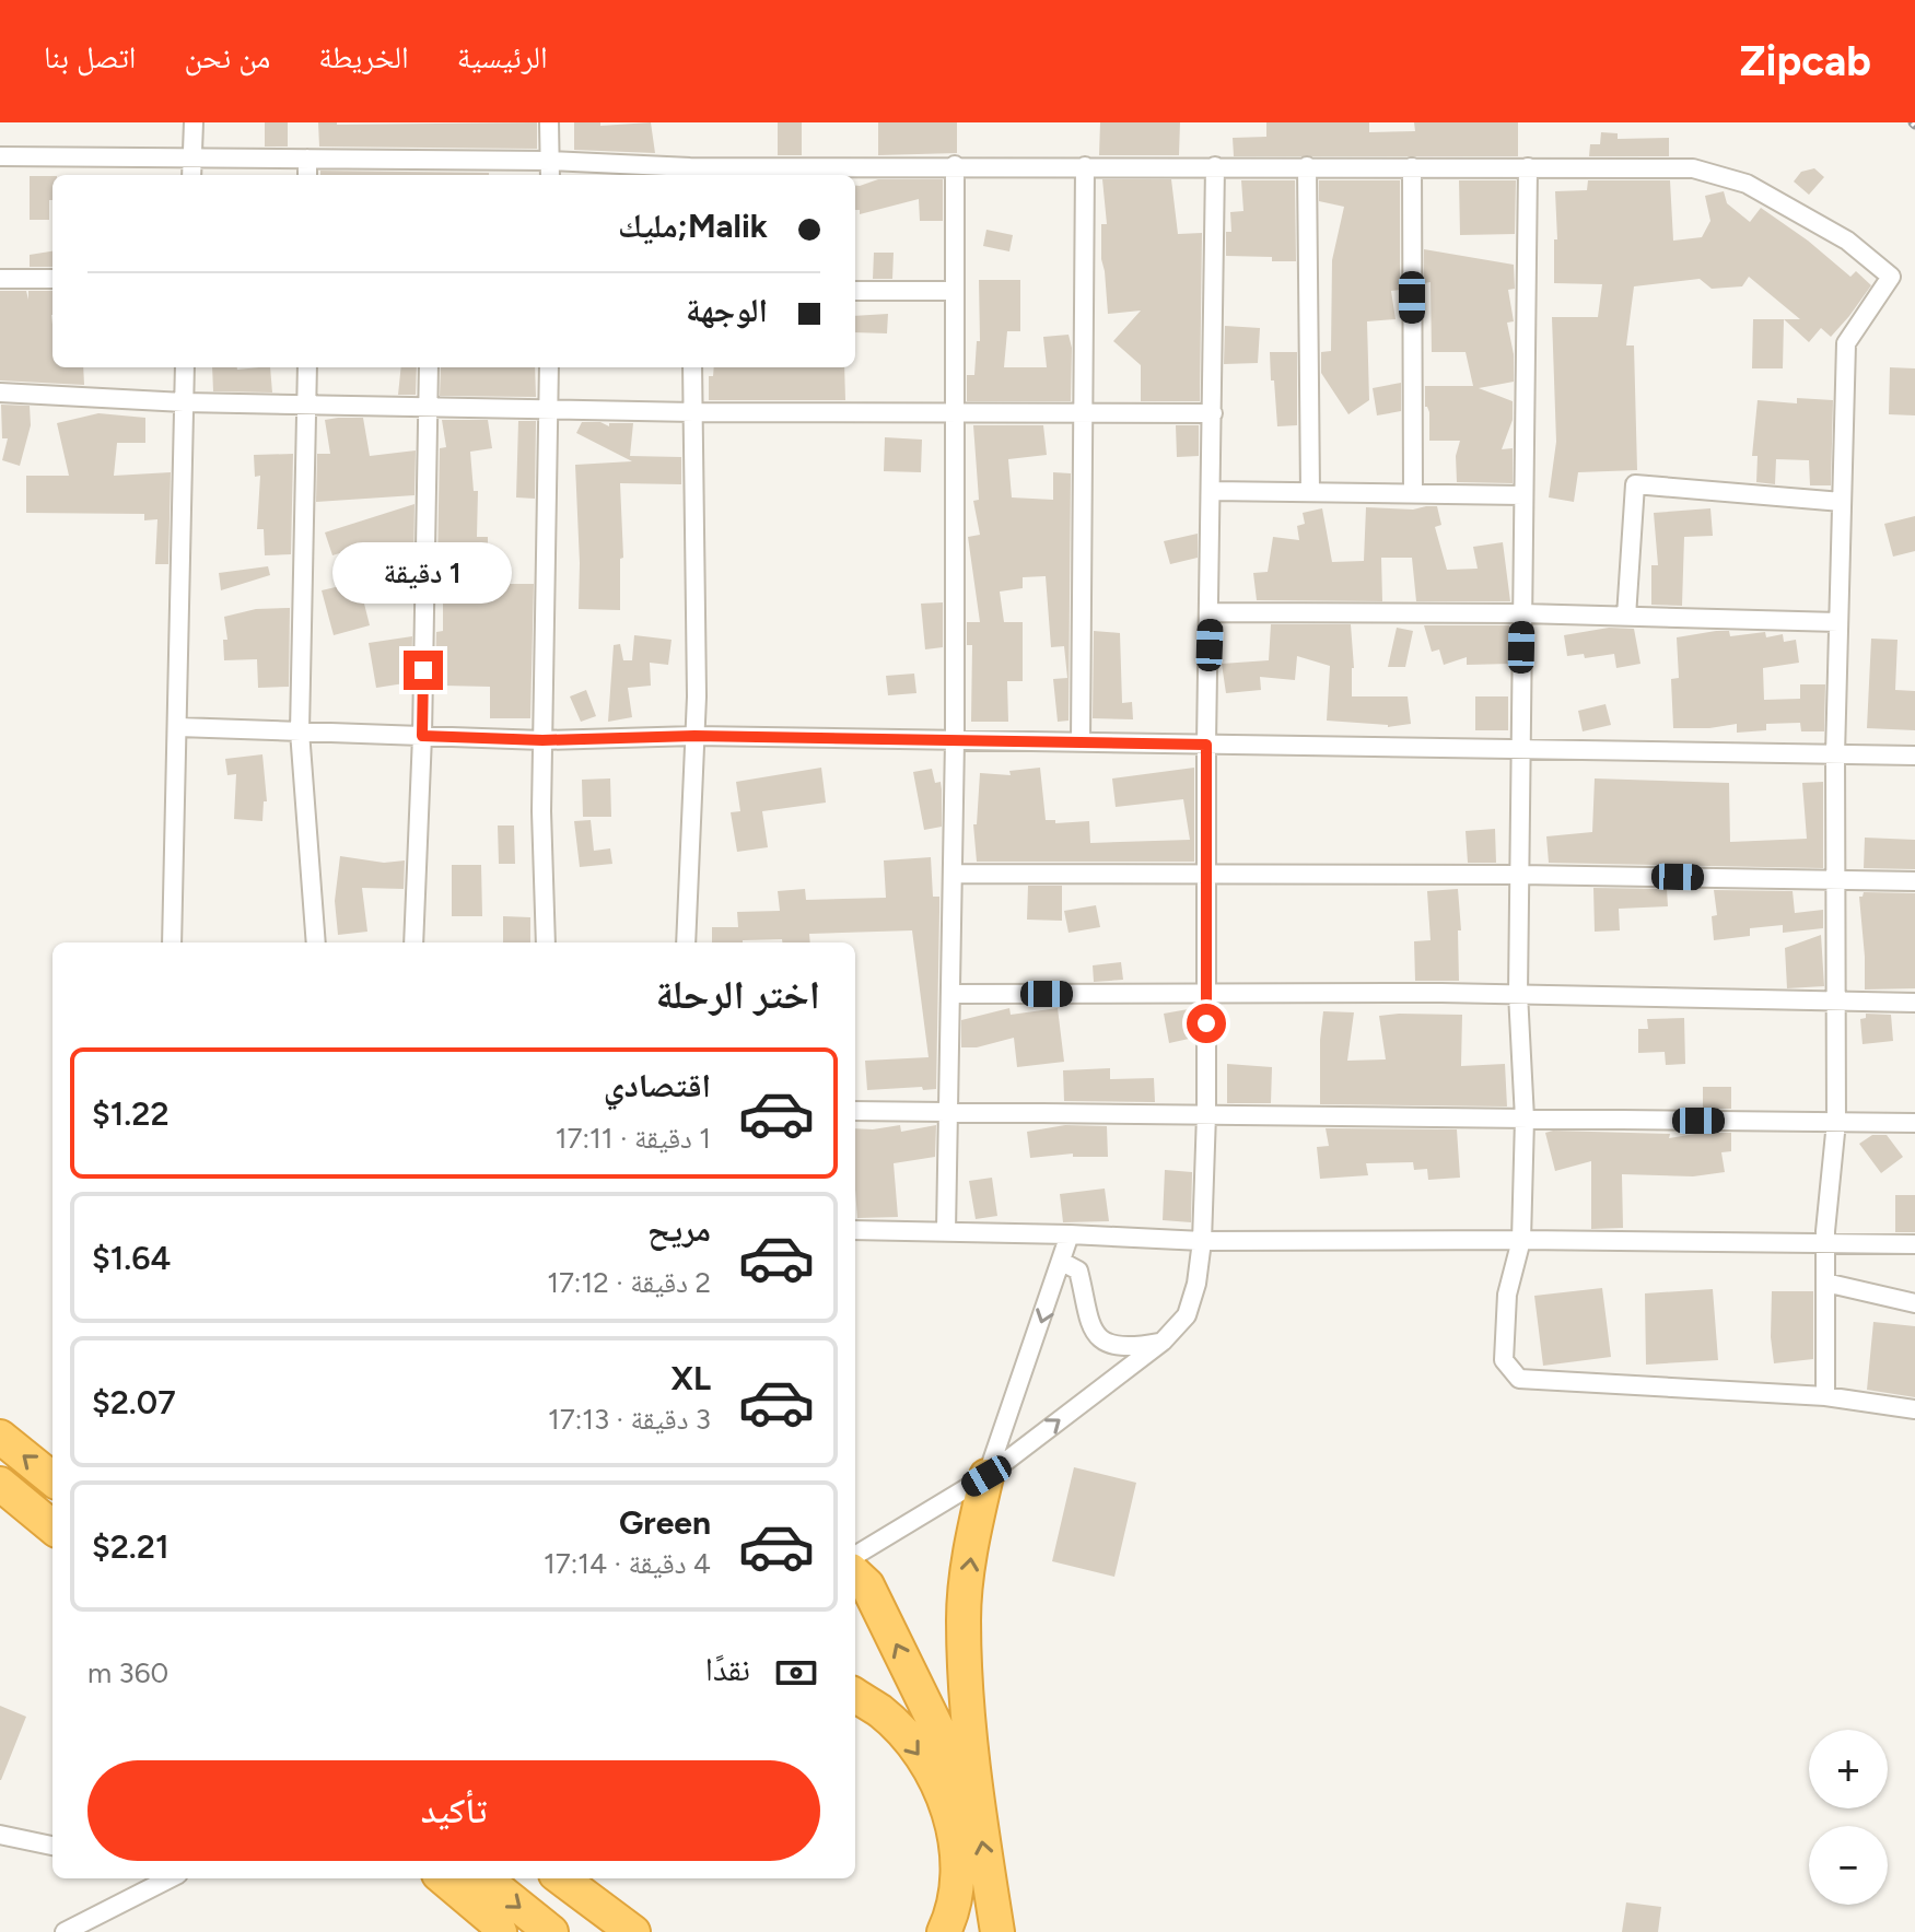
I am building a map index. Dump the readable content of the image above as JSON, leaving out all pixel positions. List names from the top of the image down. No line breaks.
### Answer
{"page":{"header":"Zipcab","nav":["الرئيسية","الخريطة","من نحن","اتصل بنا"],"banner":["Malik;مليك","الوجهة"],"bubble":"1 دقيقة","heading":"اختر الرحلة","list":[{"name":"اقتصادي","note":"1 دقيقة · 17:11","value":"$1.22"},{"name":"مريح","note":"2 دقيقة · 17:12","value":"$1.64"},{"name":"XL","note":"3 دقيقة · 17:13","value":"$2.07"},{"name":"Green","note":"4 دقيقة · 17:14","value":"$2.21"}],"pay":["نقدًا","360 m"],"map_buttons":["+","−"],"buttons":"تأكيد"}}
